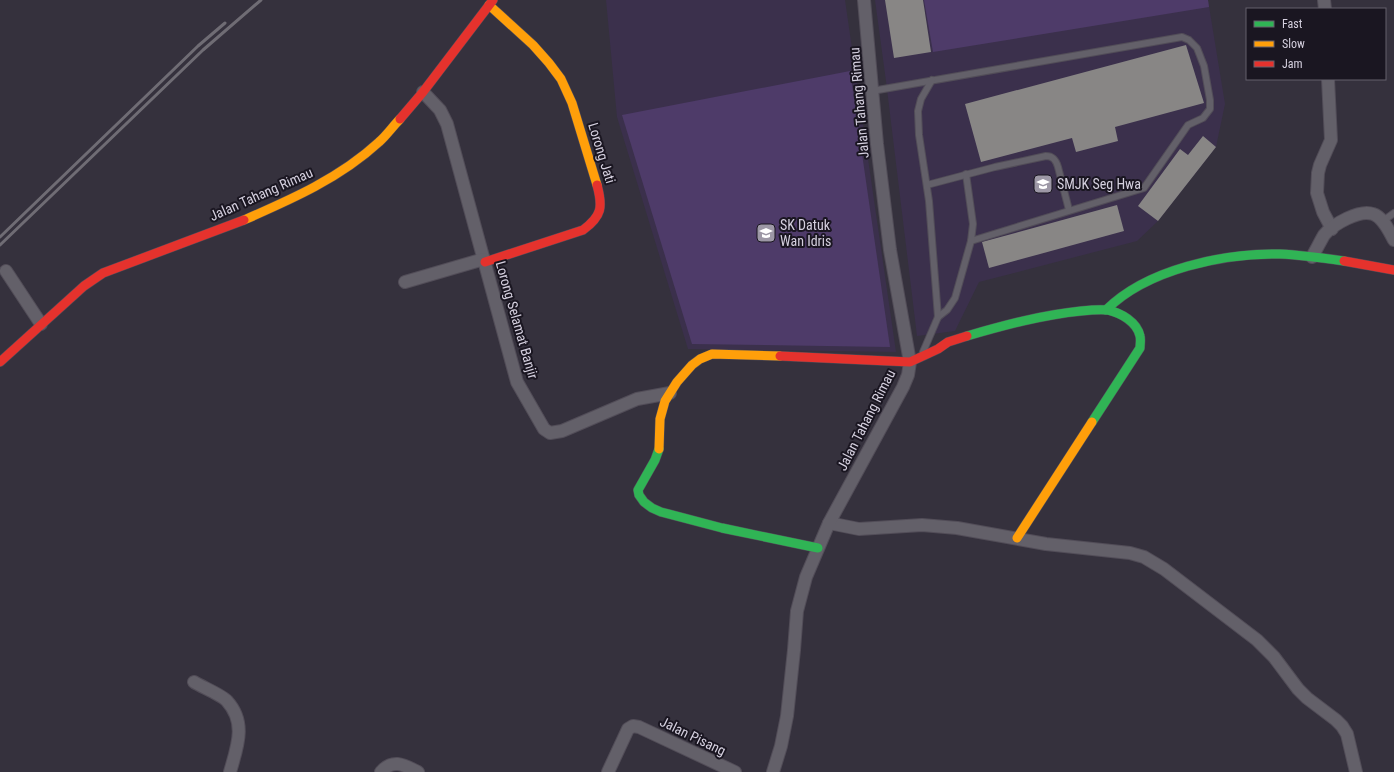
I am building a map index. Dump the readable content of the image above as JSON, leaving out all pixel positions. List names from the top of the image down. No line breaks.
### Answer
{"streets":{"street":["Jalan Tahang Rimau","Lorong Jati","Lorong Selamat Banjir","Jalan Pisang"]},"crossings":[["Jalan Tahang Rimau","Lorong Jati"],["Jalan Tahang Rimau","Lorong Selamat Banjir"],["Lorong Jati","Lorong Selamat Banjir"]],"places":{"school or university":["SMJK Seg Hwa","SK Datuk Wan Idris"]},"legend":["Fast","Slow","Jam"]}
